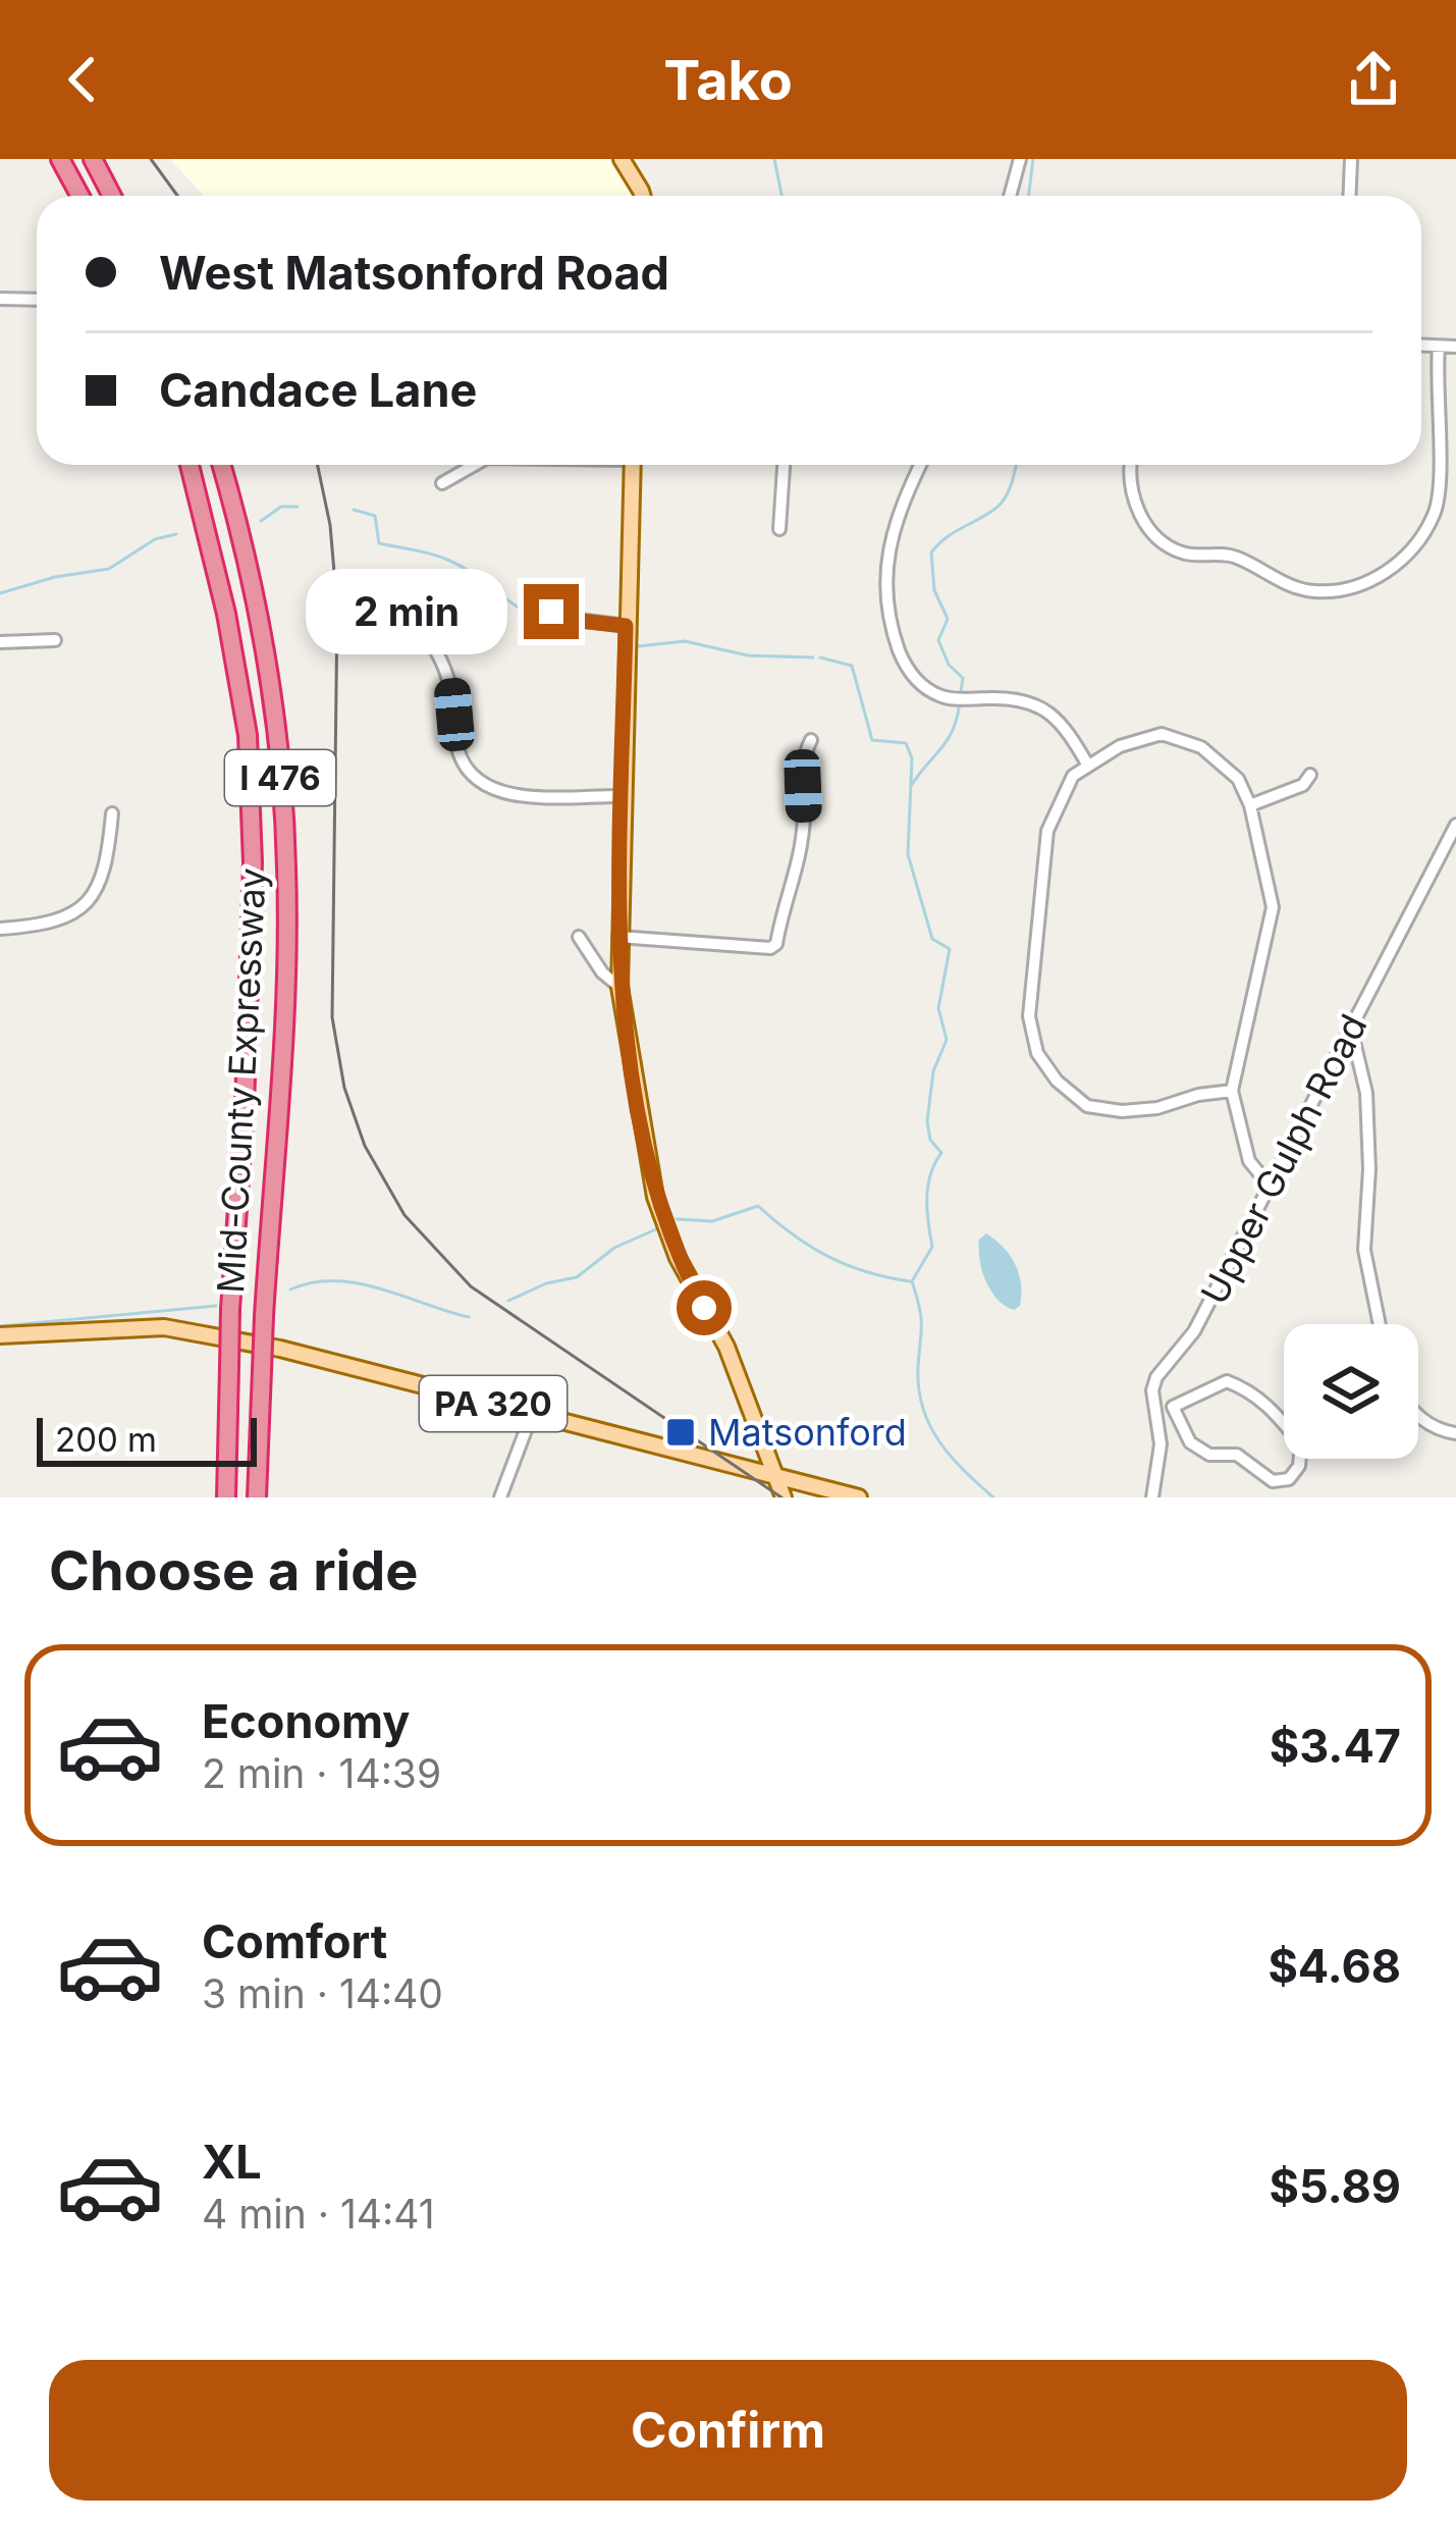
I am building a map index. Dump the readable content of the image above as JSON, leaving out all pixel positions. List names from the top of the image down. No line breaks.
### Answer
{"streets":{"highway":["I 476","Mid-County Expressway"],"main road":["PA 320"],"street":["Upper Gulph Road"]},"places":{"transit":["Matsonford"]},"scale_bar":"200 m","page":{"header":"Tako","banner":["West Matsonford Road","Candace Lane"],"bubble":"2 min","scale":"200 m","heading":"Choose a ride","list":[{"name":"Economy","note":"2 min · 14:39","value":"$3.47"},{"name":"Comfort","note":"3 min · 14:40","value":"$4.68"},{"name":"XL","note":"4 min · 14:41","value":"$5.89"}],"buttons":"Confirm"}}
